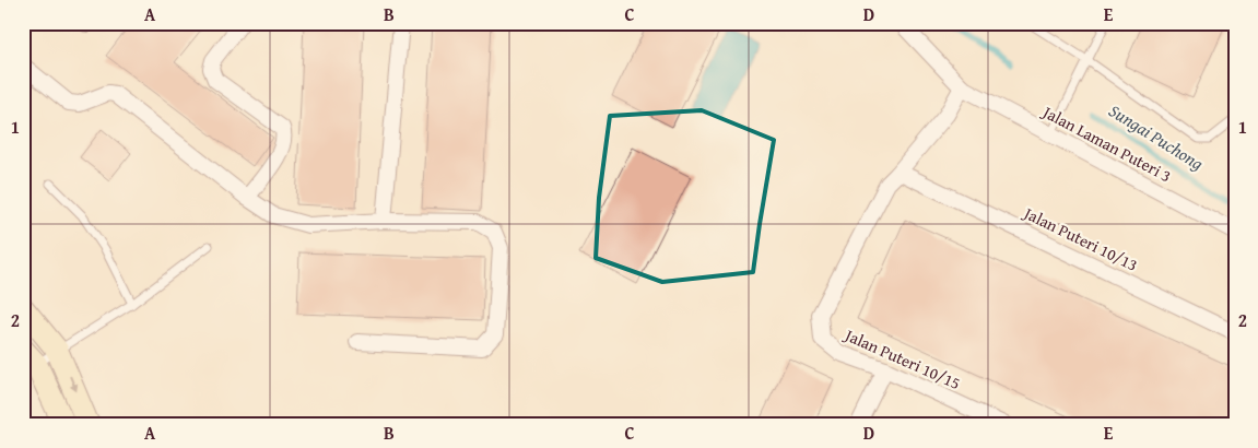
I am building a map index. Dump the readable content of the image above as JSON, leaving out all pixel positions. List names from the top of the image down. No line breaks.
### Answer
{"streets":{"street":["Jalan Laman Puteri 3","Jalan Puteri 10/13","Jalan Puteri 10/15"]},"crossings":[["Jalan Laman Puteri 3","Jalan Puteri 10/15"],["Jalan Puteri 10/13","Jalan Puteri 10/15"]],"water":["Sungai Puchong"],"grid":{"columns":["A","B","C","D","E"],"rows":["1","2"]}}
